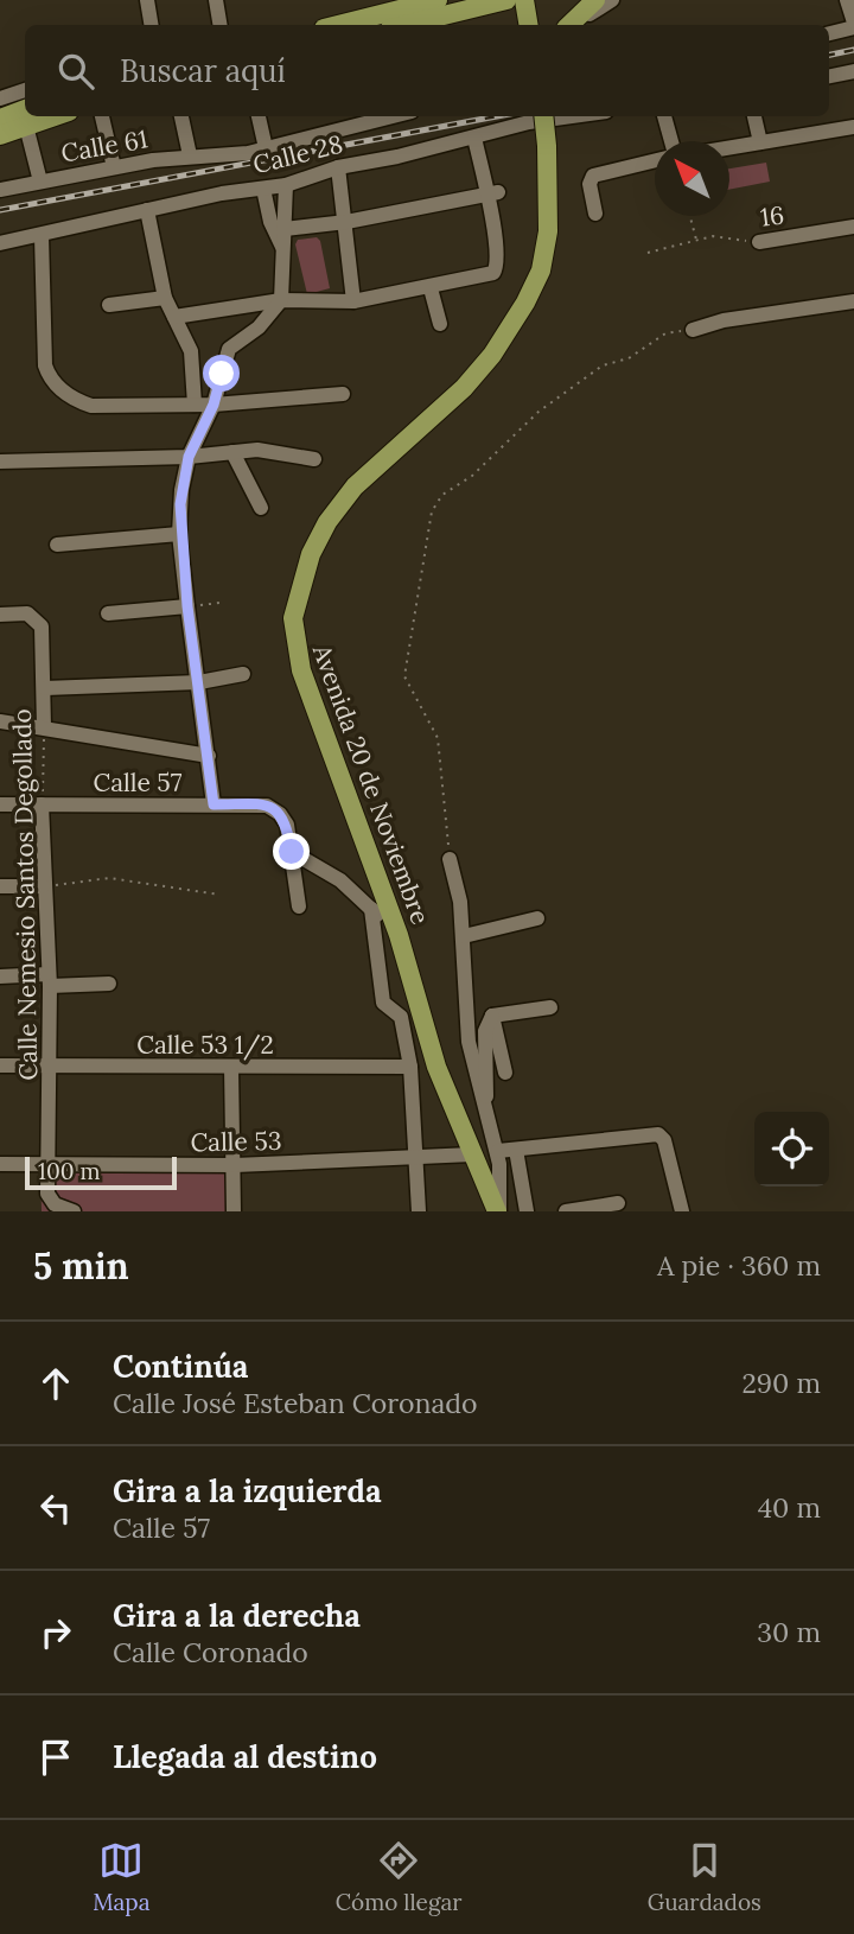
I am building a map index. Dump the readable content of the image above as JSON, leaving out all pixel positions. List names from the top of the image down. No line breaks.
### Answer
{"streets":{"main road":["Avenida 20 de Noviembre"],"street":["Calle 61","Calle 28","16","Calle 57","Calle Nemesio Santos Degollado","Calle 53 1/2","Calle 53"]},"crossings":[["Calle 57","Calle Nemesio Santos Degollado"],["Avenida 20 de Noviembre","Calle 53"],["Calle Nemesio Santos Degollado","Calle 53 1/2"],["Calle Nemesio Santos Degollado","Calle 53"]],"scale_bar":"100 m","north":"top left","page":{"search":"Buscar aquí","scale":"100 m","heading":["5 min","A pie · 360 m"],"list":[["Continúa","Calle José Esteban Coronado","290 m"],["Gira a la izquierda","Calle 57","40 m"],["Gira a la derecha","Calle Coronado","30 m"],"Llegada al destino"],"nav":["Mapa","Cómo llegar","Guardados"]}}
